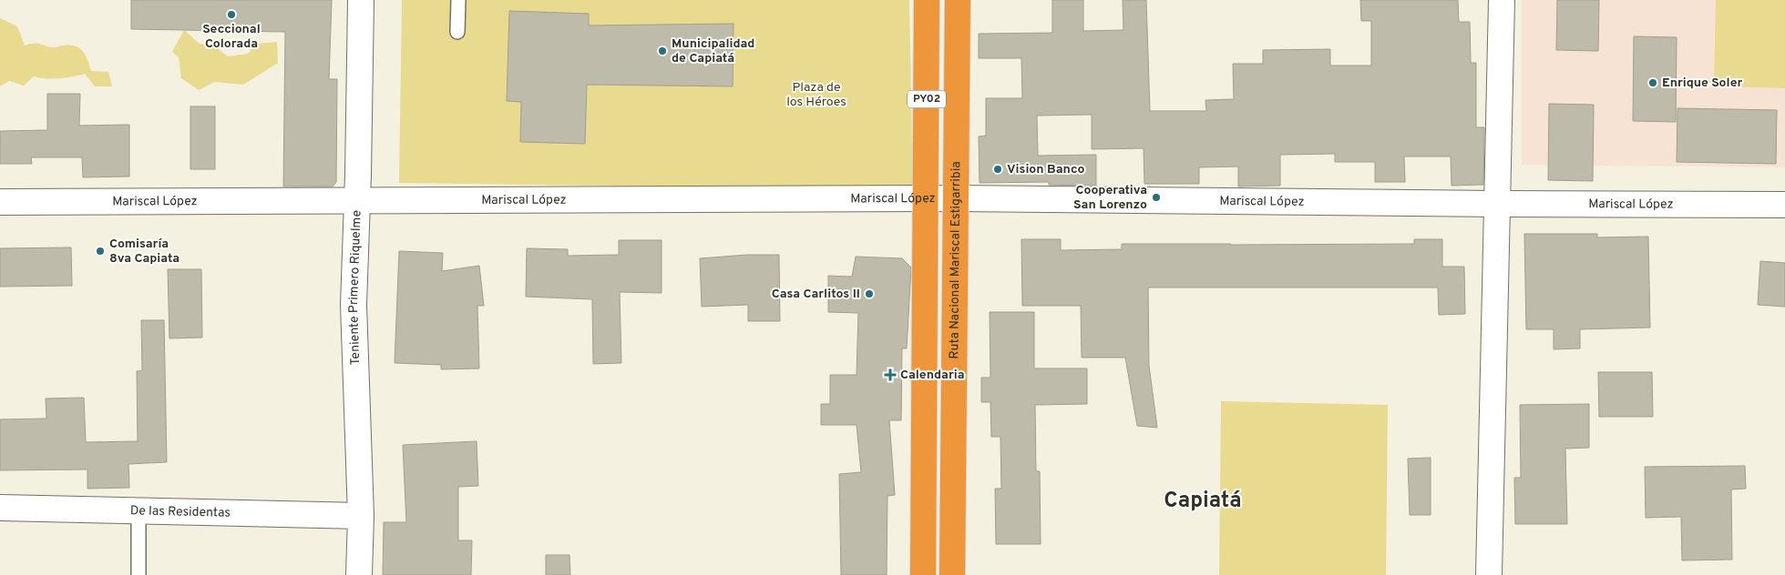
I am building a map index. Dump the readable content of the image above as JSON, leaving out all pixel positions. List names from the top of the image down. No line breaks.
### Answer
{"streets":{"highway":["PY02","Ruta Nacional Mariscal Estigarribia"],"street":["Mariscal López","Teniente Primero Riquelme","De las Residentas"]},"crossings":[["PY02","Mariscal López"],["Mariscal López","Ruta Nacional Mariscal Estigarribia"],["Mariscal López","Teniente Primero Riquelme"],["Teniente Primero Riquelme","De las Residentas"]],"districts":["Capiatá"],"parks":["Plaza de los Héroes"],"places":{"other":["Seccional Colorada","Municipalidad de Capiatá","Enrique Soler","Vision Banco","Cooperativa San Lorenzo","Comisaría 8va Capiata","Casa Carlitos II"],"health":["Calendaria"]}}
